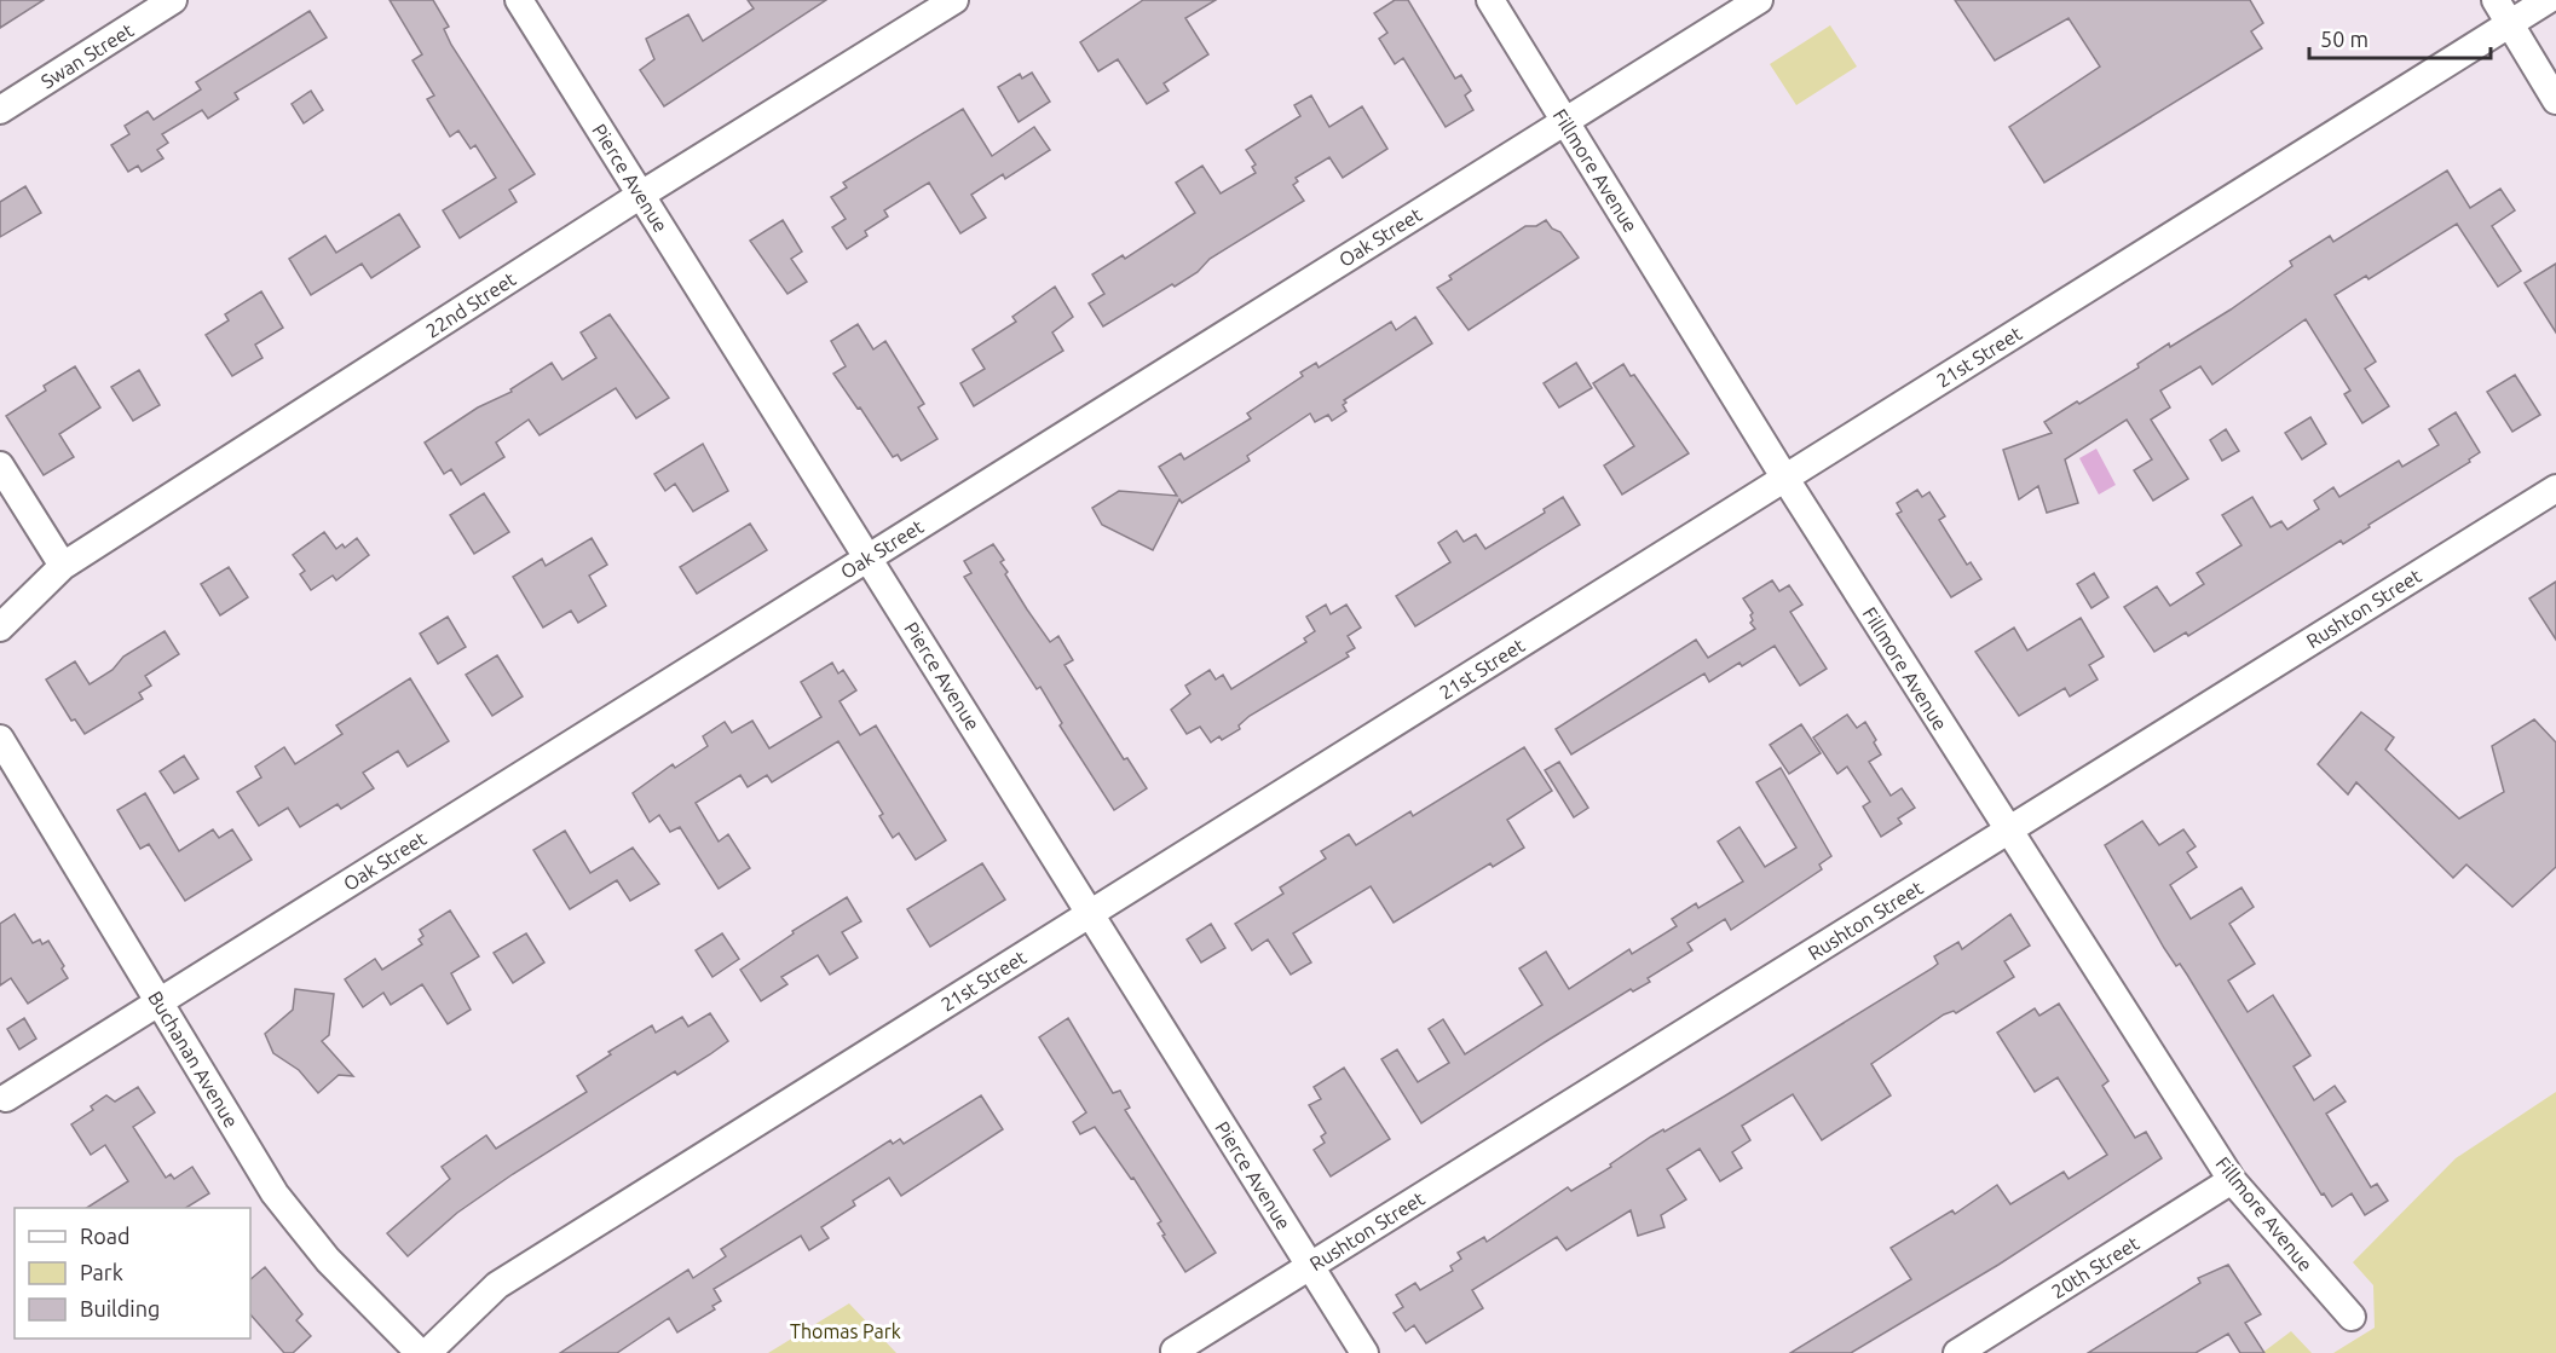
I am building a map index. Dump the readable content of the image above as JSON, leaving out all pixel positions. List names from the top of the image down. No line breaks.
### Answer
{"streets":{"street":["Swan Street","Fillmore Avenue","Pierce Avenue","Oak Street","22nd Street","21st Street","Rushton Street","Buchanan Avenue","20th Street"]},"crossings":[["Fillmore Avenue","Oak Street"],["Fillmore Avenue","21st Street"],["Fillmore Avenue","Rushton Street"],["Fillmore Avenue","20th Street"],["Pierce Avenue","Oak Street"],["Pierce Avenue","22nd Street"],["Pierce Avenue","21st Street"],["Pierce Avenue","Rushton Street"],["Oak Street","Buchanan Avenue"]],"parks":["Thomas Park"],"legend":["Road","Park","Building"],"scale_bar":"50 m"}
